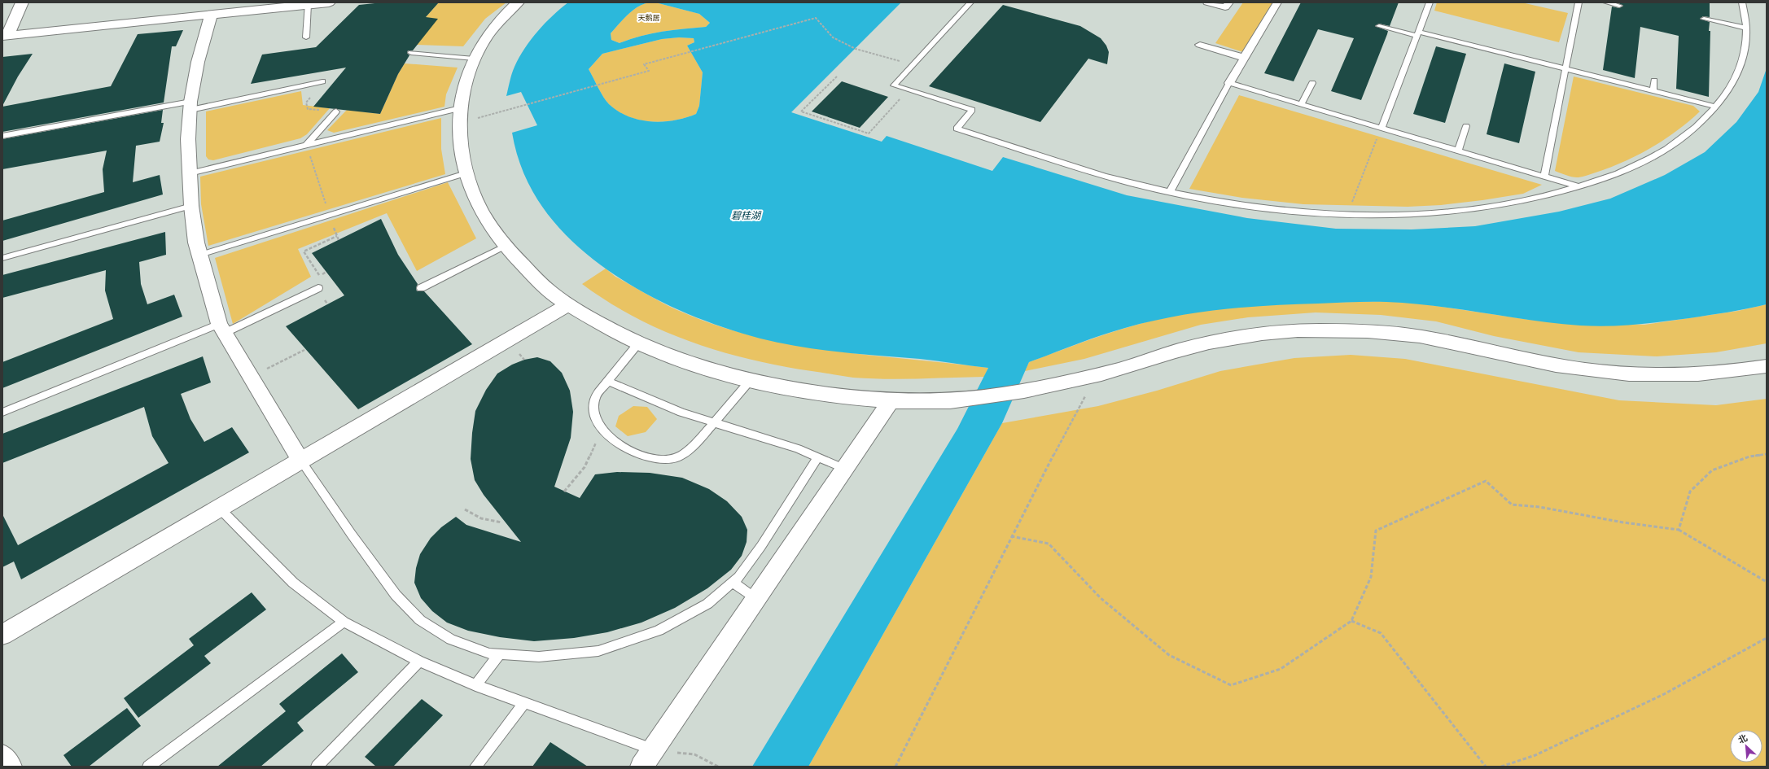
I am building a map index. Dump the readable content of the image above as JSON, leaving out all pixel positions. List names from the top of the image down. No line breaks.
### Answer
{"water":["碧桂湖"],"parks":["天鹅居"],"north":"top left"}
